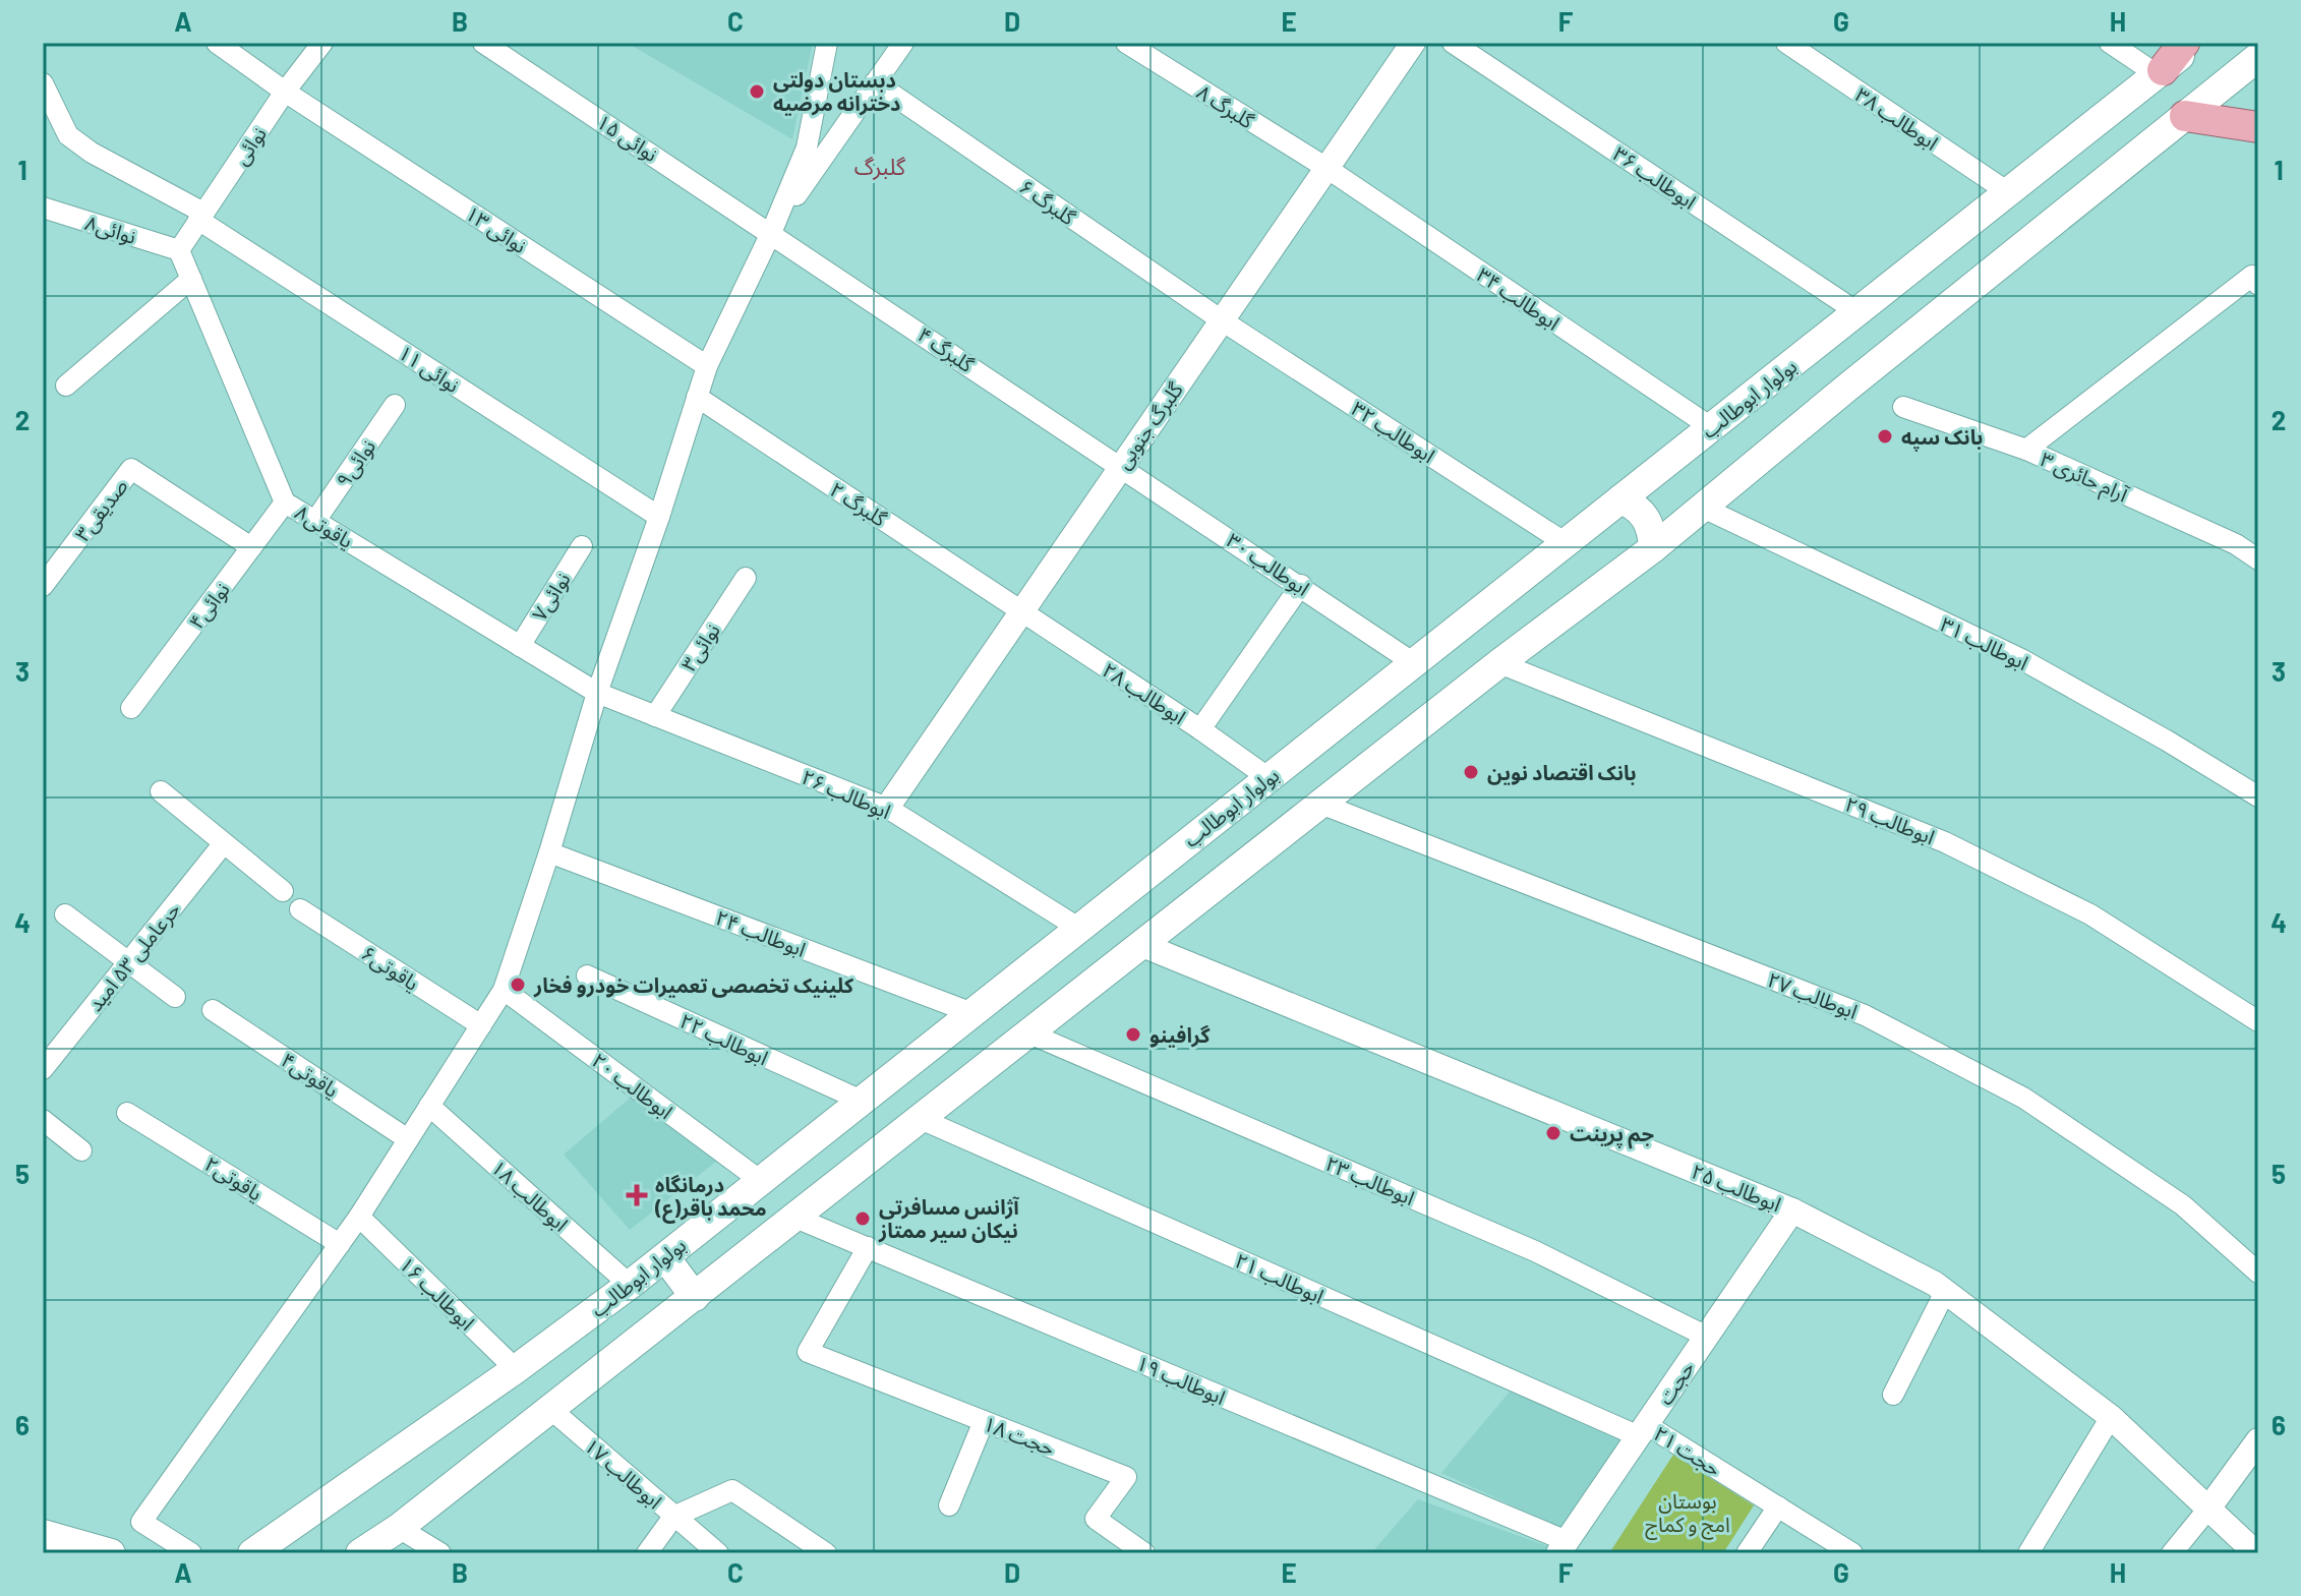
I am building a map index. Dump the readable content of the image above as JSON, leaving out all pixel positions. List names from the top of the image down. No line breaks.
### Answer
{"streets":{"main road":["بولوار ابوطالب"],"street":["گلبرگ ۸","ابوطالب ۳۸","نوائی ۱۵","نوائی","ابوطالب ۳۶","گلبرگ ۶","نوائی۸","نوائی ۱۳","ابوطالب ۳۴","گلبرگ ۴","نوائی ۱۱","گلبرگ جنوبی","ابوطالب ۳۲","نوائی۹","آرام حائری ۳","گلبرگ ۲","صدیقی۳","یاقوتی۸","ابوطالب ۳۰","نوائی۷","نوائی۴","ابوطالب ۳۱","نوائی۳","ابوطالب ۲۸","ابوطالب ۲۶","ابوطالب ۲۹","ابوطالب ۲۴","حرعاملی ۵۳ امید","یاقوتی۶","ابوطالب ۲۷","ابوطالب ۲۲","یاقوتی۴","ابوطالب ۲۰","یاقوتی۲","ابوطالب ۲۳","ابوطالب ۲۵","ابوطالب ۱۸","ابوطالب ۲۱","ابوطالب ۱۶","ابوطالب ۱۹","حجت","حجت ۱۸","حجت ۲۱","ابوطالب ۱۷"]},"crossings":[["گلبرگ ۸","ابوطالب ۳۴"],["گلبرگ ۸","گلبرگ جنوبی"],["ابوطالب ۳۸","بولوار ابوطالب"],["نوائی ۱۵","گلبرگ ۴"],["نوائی","نوائی۸"],["نوائی","نوائی ۱۳"],["نوائی","نوائی ۱۱"],["نوائی","یاقوتی۸"],["ابوطالب ۳۶","بولوار ابوطالب"],["گلبرگ ۶","گلبرگ جنوبی"],["گلبرگ ۶","ابوطالب ۳۲"],["نوائی۸","یاقوتی۸"],["ابوطالب ۳۴","بولوار ابوطالب"],["ابوطالب ۳۴","گلبرگ جنوبی"],["گلبرگ ۴","گلبرگ جنوبی"],["گلبرگ ۴","ابوطالب ۳۰"],["بولوار ابوطالب","ابوطالب ۳۲"],["بولوار ابوطالب","ابوطالب ۳۰"],["بولوار ابوطالب","ابوطالب ۲۸"],["بولوار ابوطالب","ابوطالب ۲۶"],["بولوار ابوطالب","ابوطالب ۲۴"],["بولوار ابوطالب","ابوطالب ۲۲"],["بولوار ابوطالب","ابوطالب ۲۰"],["بولوار ابوطالب","ابوطالب ۱۸"],["بولوار ابوطالب","ابوطالب ۱۶"],["گلبرگ جنوبی","ابوطالب ۳۲"],["گلبرگ جنوبی","گلبرگ ۲"],["گلبرگ جنوبی","ابوطالب ۳۰"],["گلبرگ جنوبی","ابوطالب ۲۸"],["گلبرگ جنوبی","ابوطالب ۲۶"],["نوائی۹","یاقوتی۸"],["گلبرگ ۲","ابوطالب ۲۸"],["صدیقی۳","نوائی۴"],["یاقوتی۸","نوائی۷"],["یاقوتی۸","نوائی۴"],["یاقوتی۸","ابوطالب ۲۶"],["نوائی۳","ابوطالب ۲۶"],["ابوطالب ۲۳","حجت"],["ابوطالب ۲۵","حجت"],["ابوطالب ۲۱","حجت"],["ابوطالب ۲۱","حجت ۲۱"],["ابوطالب ۱۹","حجت"],["ابوطالب ۱۹","حجت ۱۸"],["حجت","حجت ۲۱"]],"districts":["گلبرگ"],"parks":["بوستان امج و کماج"],"places":{"other":["دبستان دولتی دخترانه مرضیه","بانک سپه","بانک اقتصاد نوین","کلینیک تخصصی تعمیرات خودرو فخار","گرافینو","جم پرینت","آژانس مسافرتی نیکان سیر ممتاز"],"health":["درمانگاه محمد باقر(ع)"]},"grid":{"columns":["A","B","C","D","E","F","G","H"],"rows":["1","2","3","4","5","6"]}}
